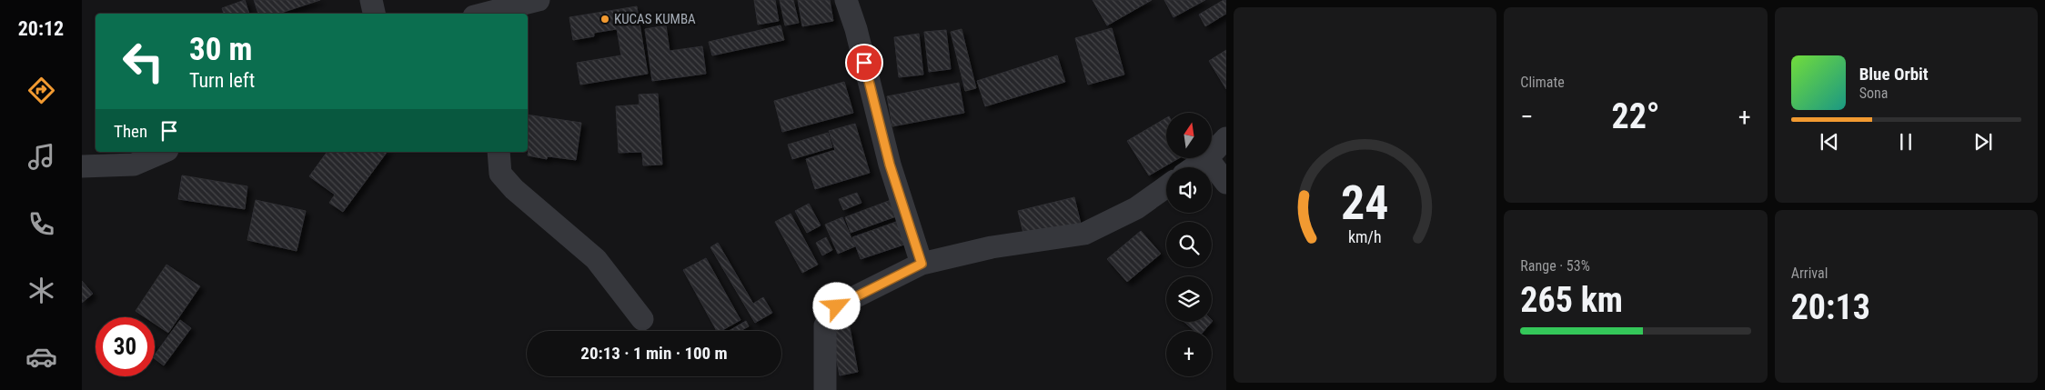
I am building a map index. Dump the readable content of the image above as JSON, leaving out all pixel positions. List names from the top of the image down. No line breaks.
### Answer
{"places":["KUCAS KUMBA"],"north":"top","page":{"tabs":"20:12","tile":["Climate",["Range · 53%","265 km"],["Arrival","20:13"]],"turn":["30 m","Turn left"],"song":["Blue Orbit","Sona"],"heat":["−","22°","+"],"then":"Then","map_buttons":"+","limit":"30","trip":"20:13 · 1 min · 100 m","gauge":["24","km/h"]}}
